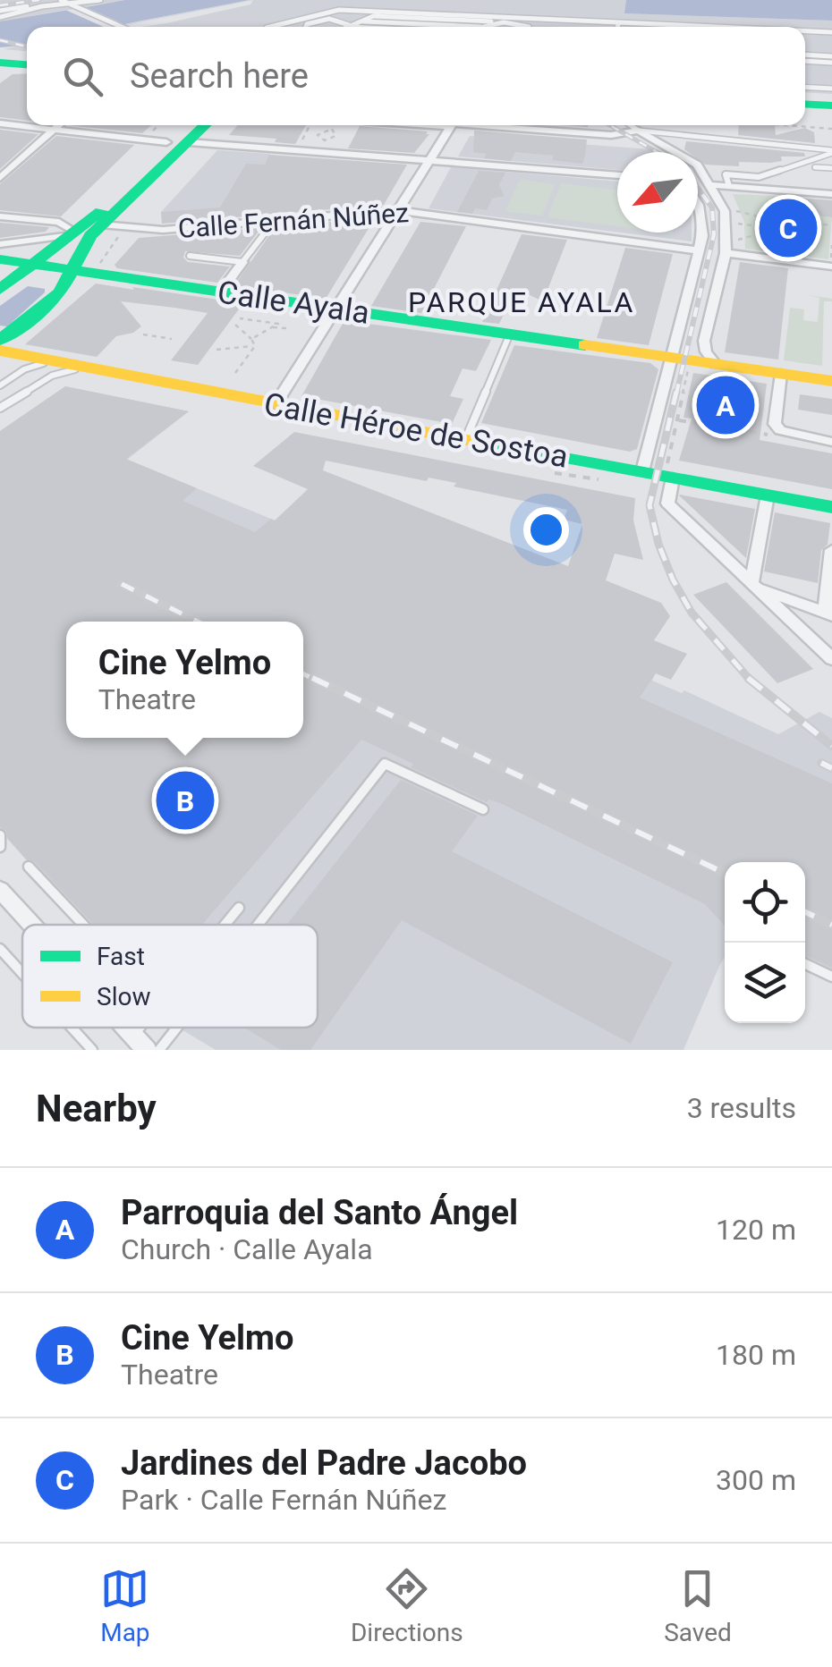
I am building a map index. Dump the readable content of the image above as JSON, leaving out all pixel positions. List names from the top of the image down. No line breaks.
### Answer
{"streets":{"main road":["Calle Ayala","Calle Héroe de Sostoa"],"street":["Calle Fernán Núñez"]},"districts":["PARQUE AYALA"],"legend":["Fast","Slow"],"north":"bottom left","page":{"search":"Search here","pins":["C","A","B"],"popup":["Cine Yelmo","Theatre"],"heading":["Nearby","3 results"],"list":[{"mark":"A","name":"Parroquia del Santo Ángel","note":"Church · Calle Ayala","value":"120 m"},{"mark":"B","name":"Cine Yelmo","note":"Theatre","value":"180 m"},{"mark":"C","name":"Jardines del Padre Jacobo","note":"Park · Calle Fernán Núñez","value":"300 m"}],"nav":["Map","Directions","Saved"]}}
